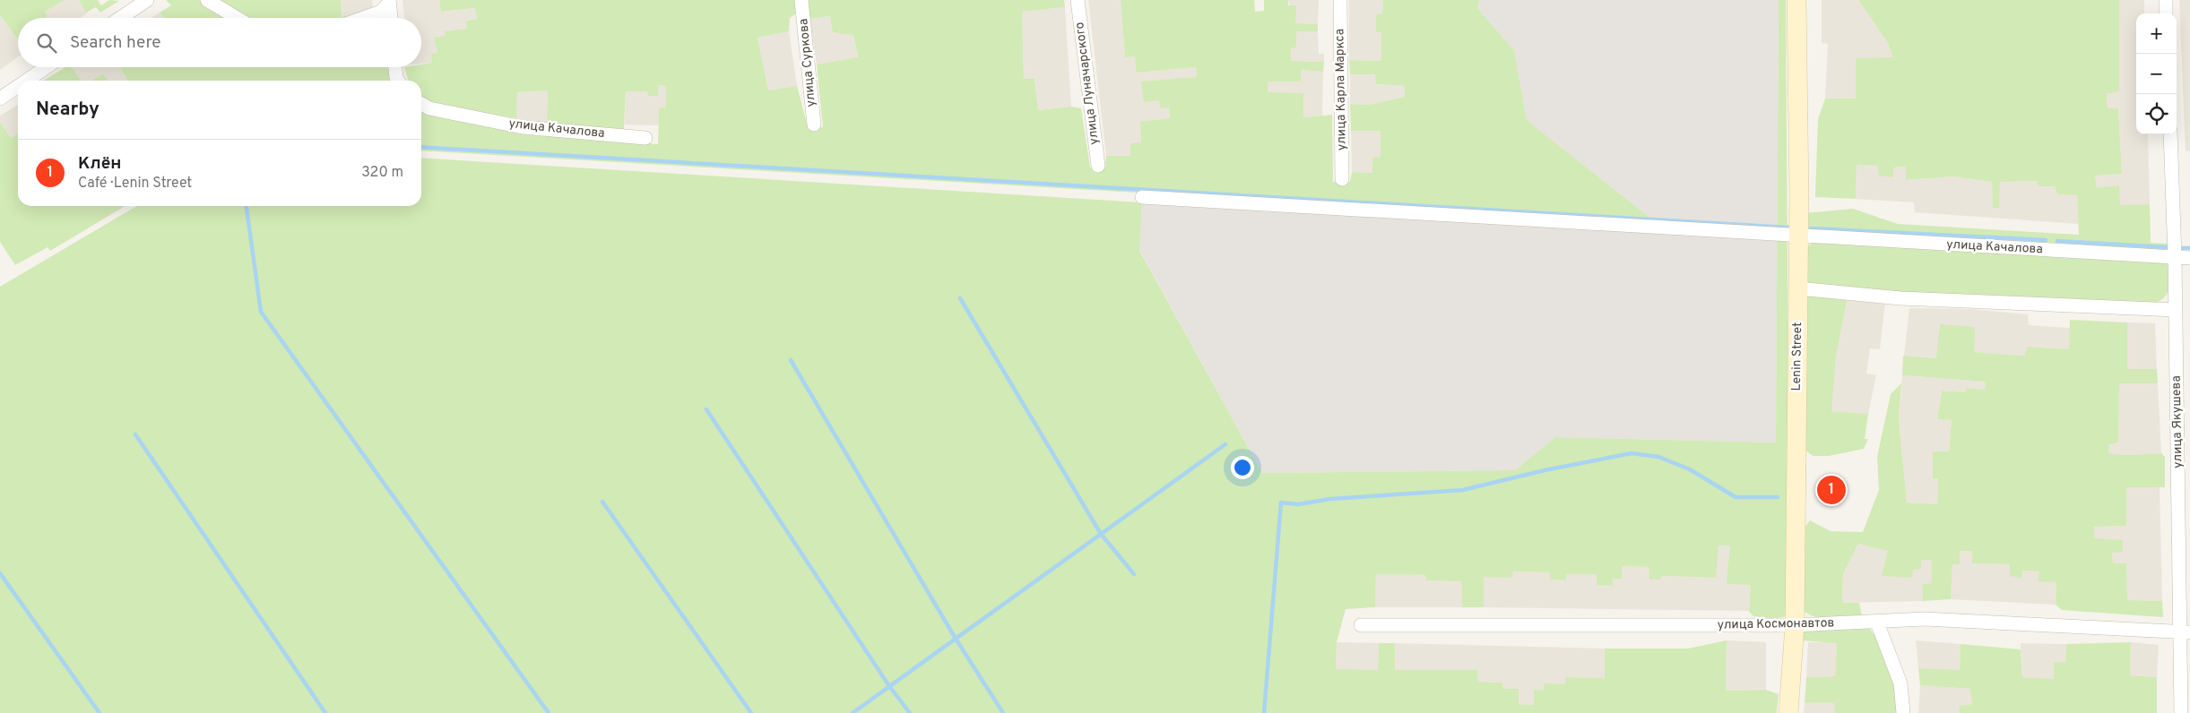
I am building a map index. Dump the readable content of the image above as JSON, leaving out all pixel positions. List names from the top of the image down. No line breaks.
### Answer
{"streets":{"street":["улица Суркова","улица Луначарского","улица Карла Маркса","улица Качалова","Lenin Street","улица Якушева","улица Космонавтов"]},"crossings":[["улица Качалова","Lenin Street"],["улица Качалова","улица Якушева"],["Lenin Street","улица Космонавтов"],["улица Якушева","улица Космонавтов"]],"page":{"map_buttons":["+","−"],"search":"Search here","heading":"Nearby","list":[{"mark":"1","name":"Клён","note":"Café · Lenin Street","value":"320 m"}],"pins":"1"}}
